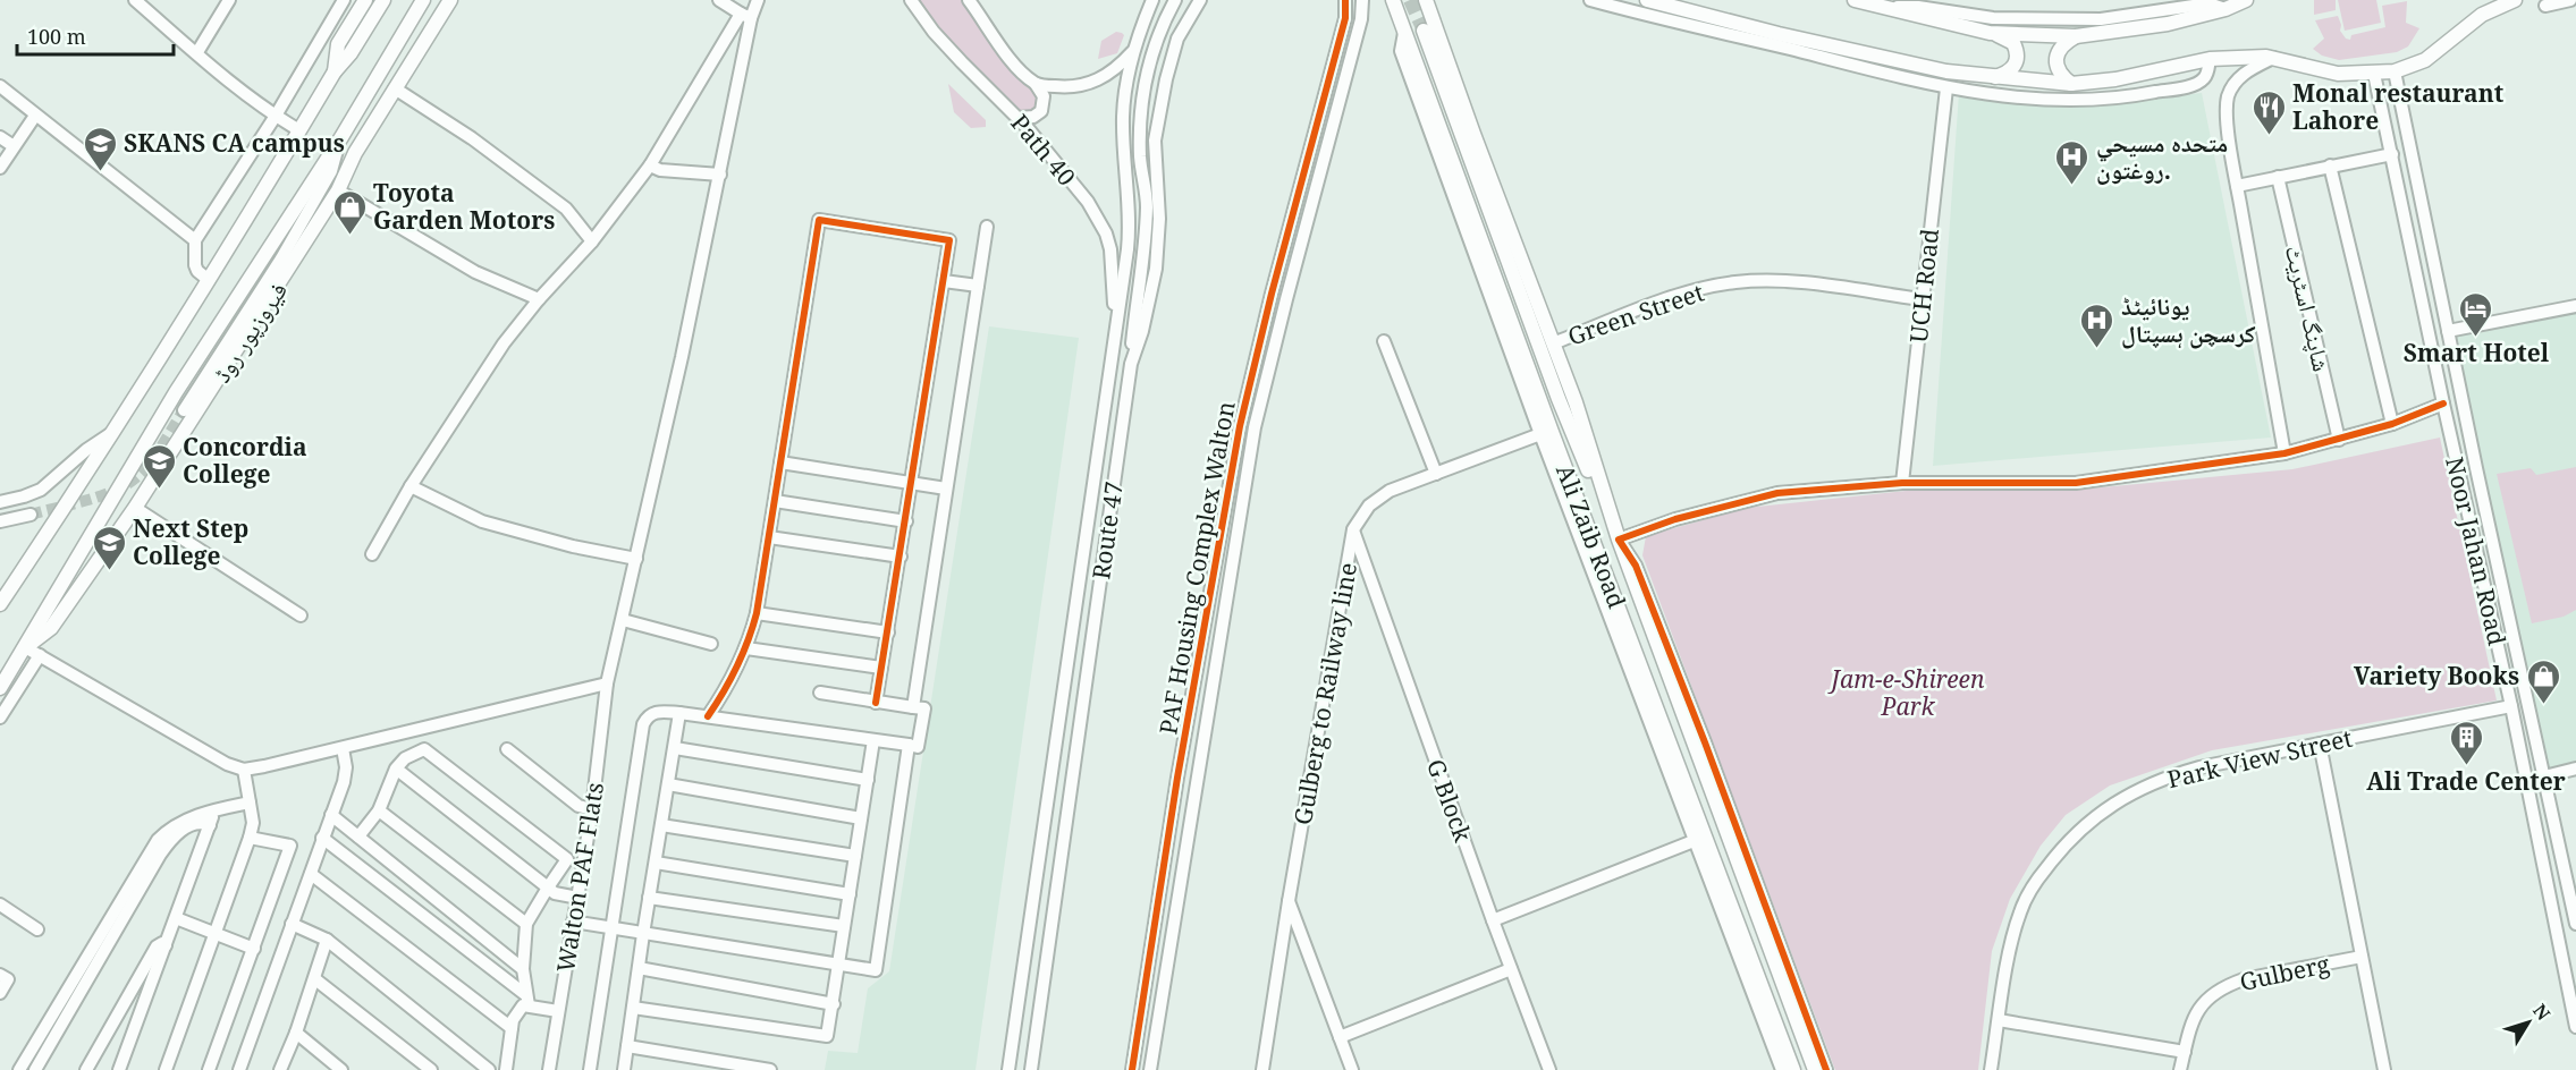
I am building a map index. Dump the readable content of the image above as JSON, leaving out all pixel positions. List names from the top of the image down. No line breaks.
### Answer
{"streets":{"main road":["فیروزپور روڈ","Ali Zaib Road"],"street":["Path 40","UCH Road","شاپنگ اسٹریٹ","Green Street","Route 47","Noor Jahan Road","PAF Housing Complex Walton","Gulberg to Railway line","Park View Street","G Block","Walton PAF Flats","Gulberg"]},"crossings":[["Path 40","Route 47"],["UCH Road","Green Street"],["Green Street","Ali Zaib Road"],["Noor Jahan Road","Park View Street"],["Gulberg to Railway line","G Block"]],"parks":["Jam-e-Shireen Park"],"places":{"restaurant":["Monal restaurant Lahore"],"school or university":["SKANS CA campus","Concordia College","Next Step College"],"hospital":["متحده مسیحي روغتون.","یونائیٹڈ کرسچن ہسپتال"],"shop":["Toyota Garden Motors","Variety Books"],"hotel":["Smart Hotel"],"building":["Ali Trade Center"]},"scale_bar":"100 m","north":"top right"}
